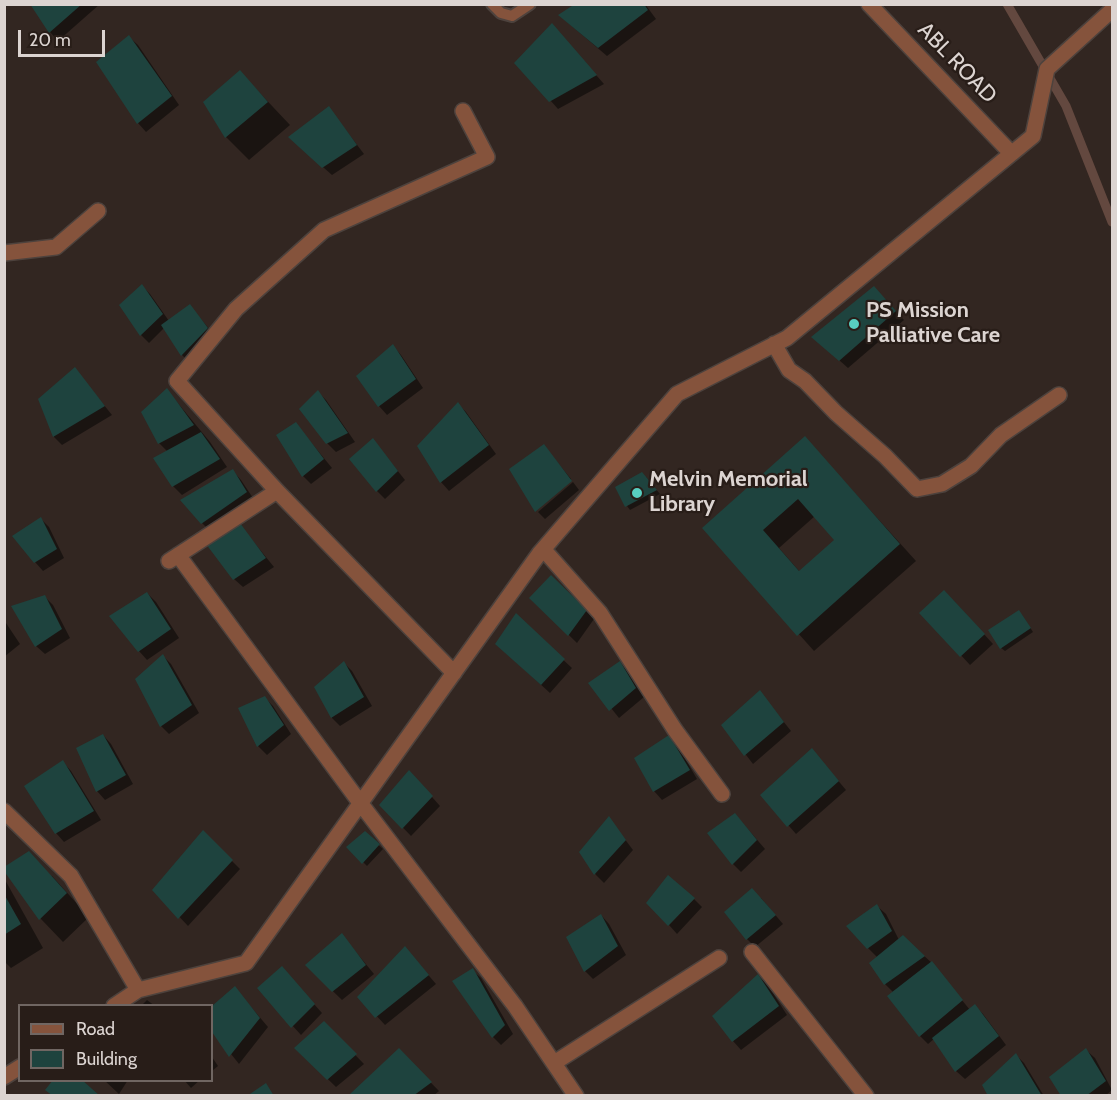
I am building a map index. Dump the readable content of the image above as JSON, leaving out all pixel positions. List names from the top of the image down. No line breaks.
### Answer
{"streets":{"street":["ABL ROAD"]},"places":["PS Mission Palliative Care","Melvin Memorial Library"],"legend":["Road","Building"],"scale_bar":"20 m"}
